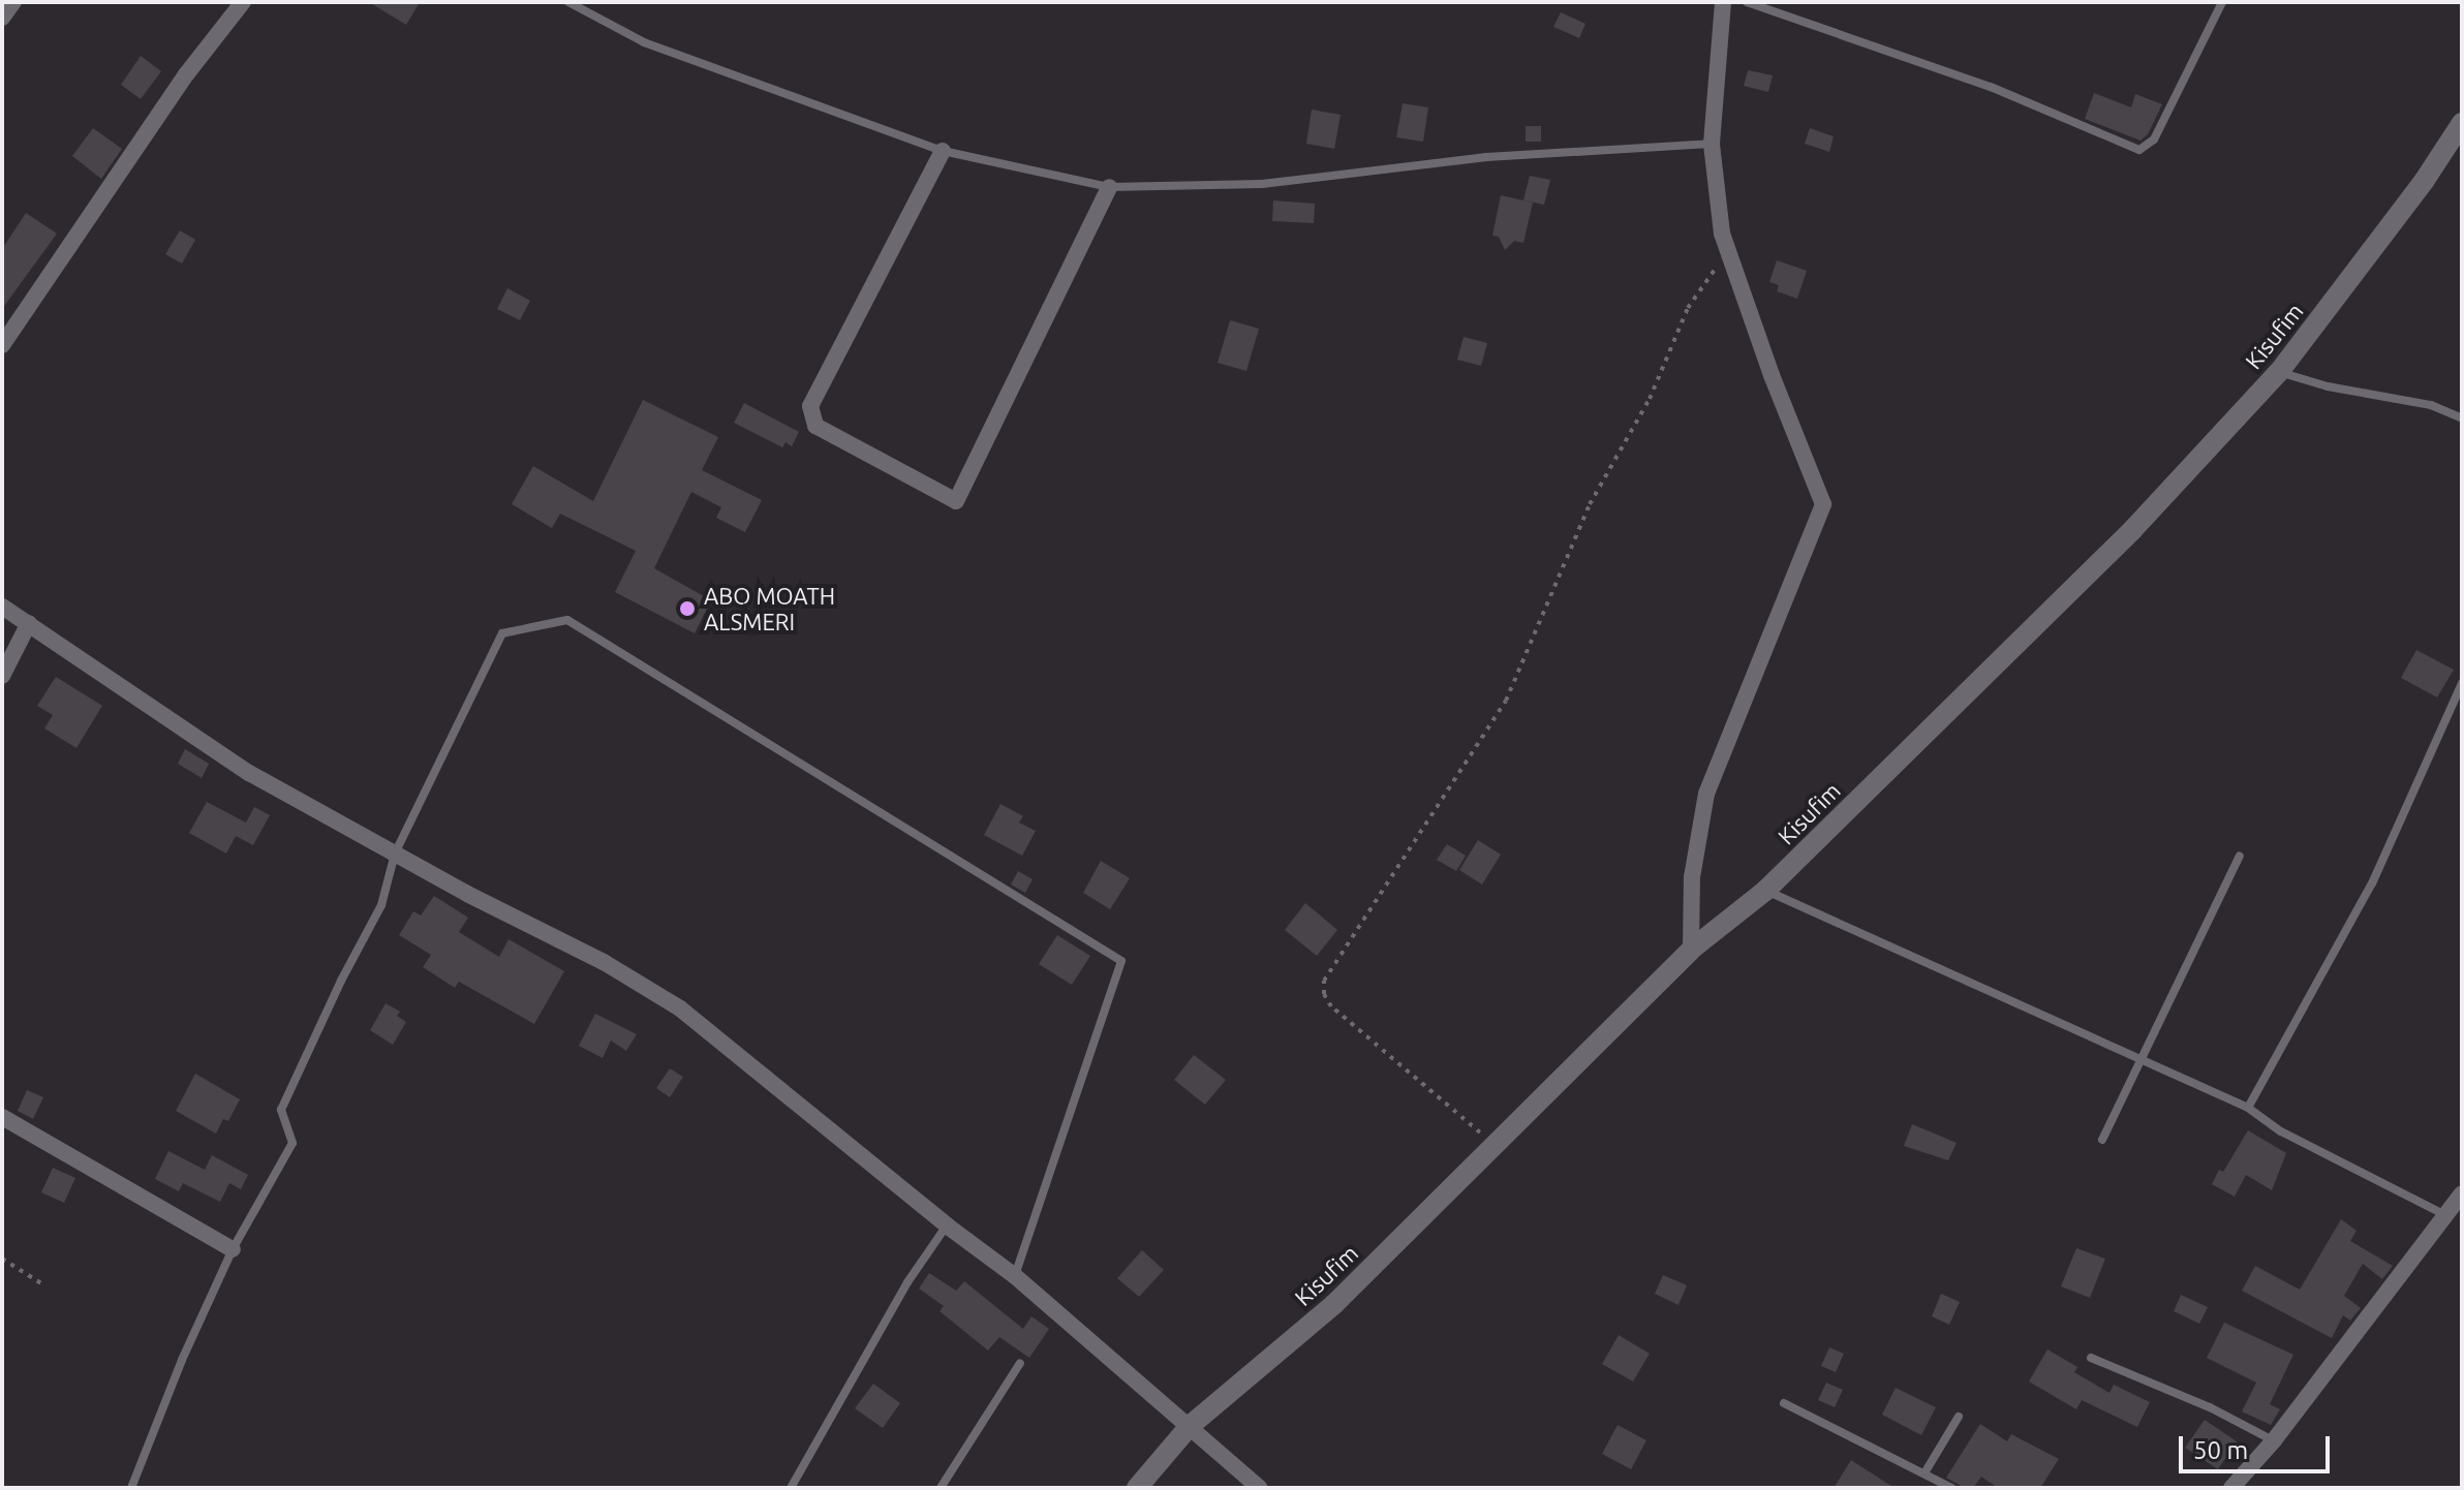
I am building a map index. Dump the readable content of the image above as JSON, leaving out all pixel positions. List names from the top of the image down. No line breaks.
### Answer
{"streets":{"street":["Kisufim"]},"places":["ABO MOATH ALSMERI"],"scale_bar":"50 m"}
